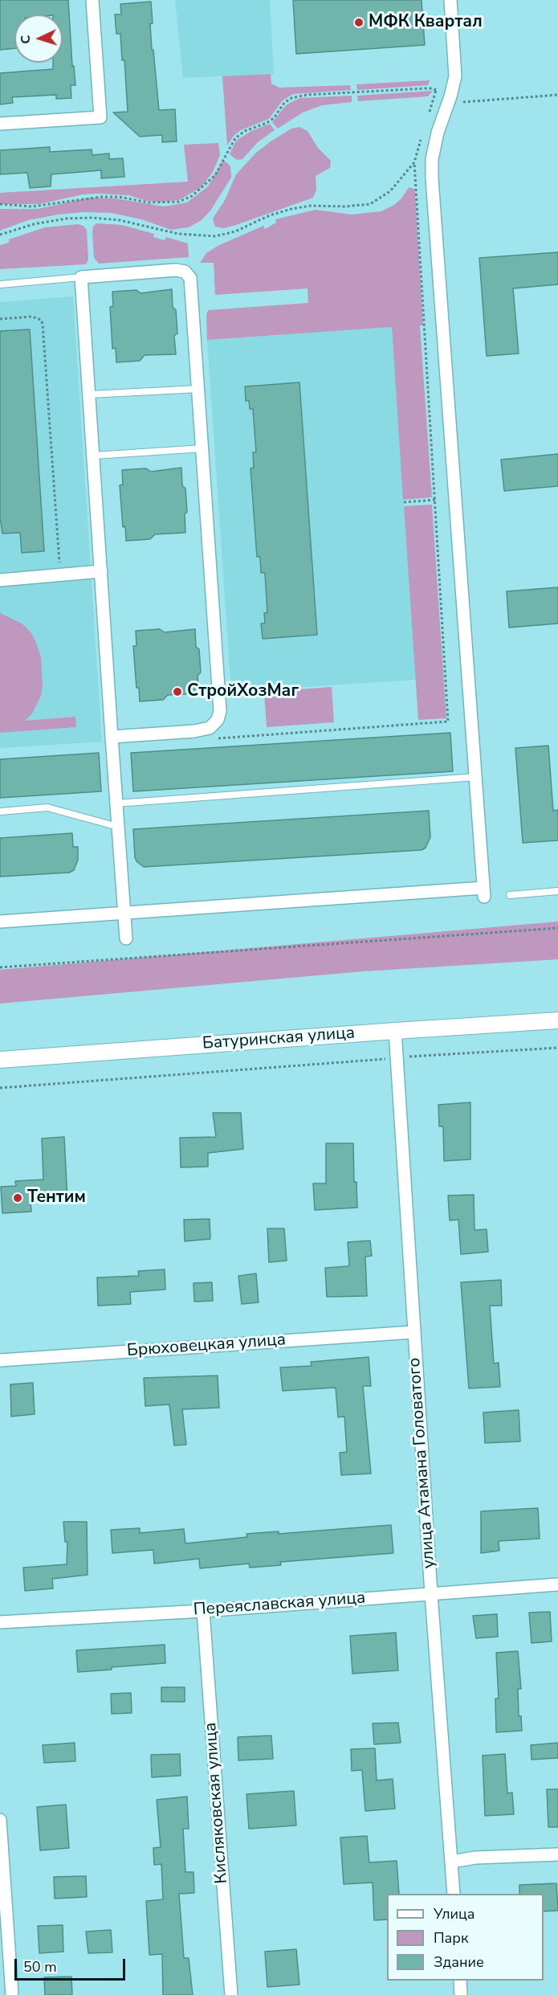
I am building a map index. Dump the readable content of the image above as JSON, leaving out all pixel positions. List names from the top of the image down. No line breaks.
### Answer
{"streets":{"street":["Батуринская улица","Брюховецкая улица","улица Атамана Головатого","Переяславская улица","Кисляковская улица"]},"crossings":[["Батуринская улица","улица Атамана Головатого"],["Брюховецкая улица","улица Атамана Головатого"],["улица Атамана Головатого","Переяславская улица"],["Переяславская улица","Кисляковская улица"]],"places":["МФК Квартал","СтройХозМаг","Тентим"],"legend":["Улица","Парк","Здание"],"scale_bar":"50 m","north":"left"}
